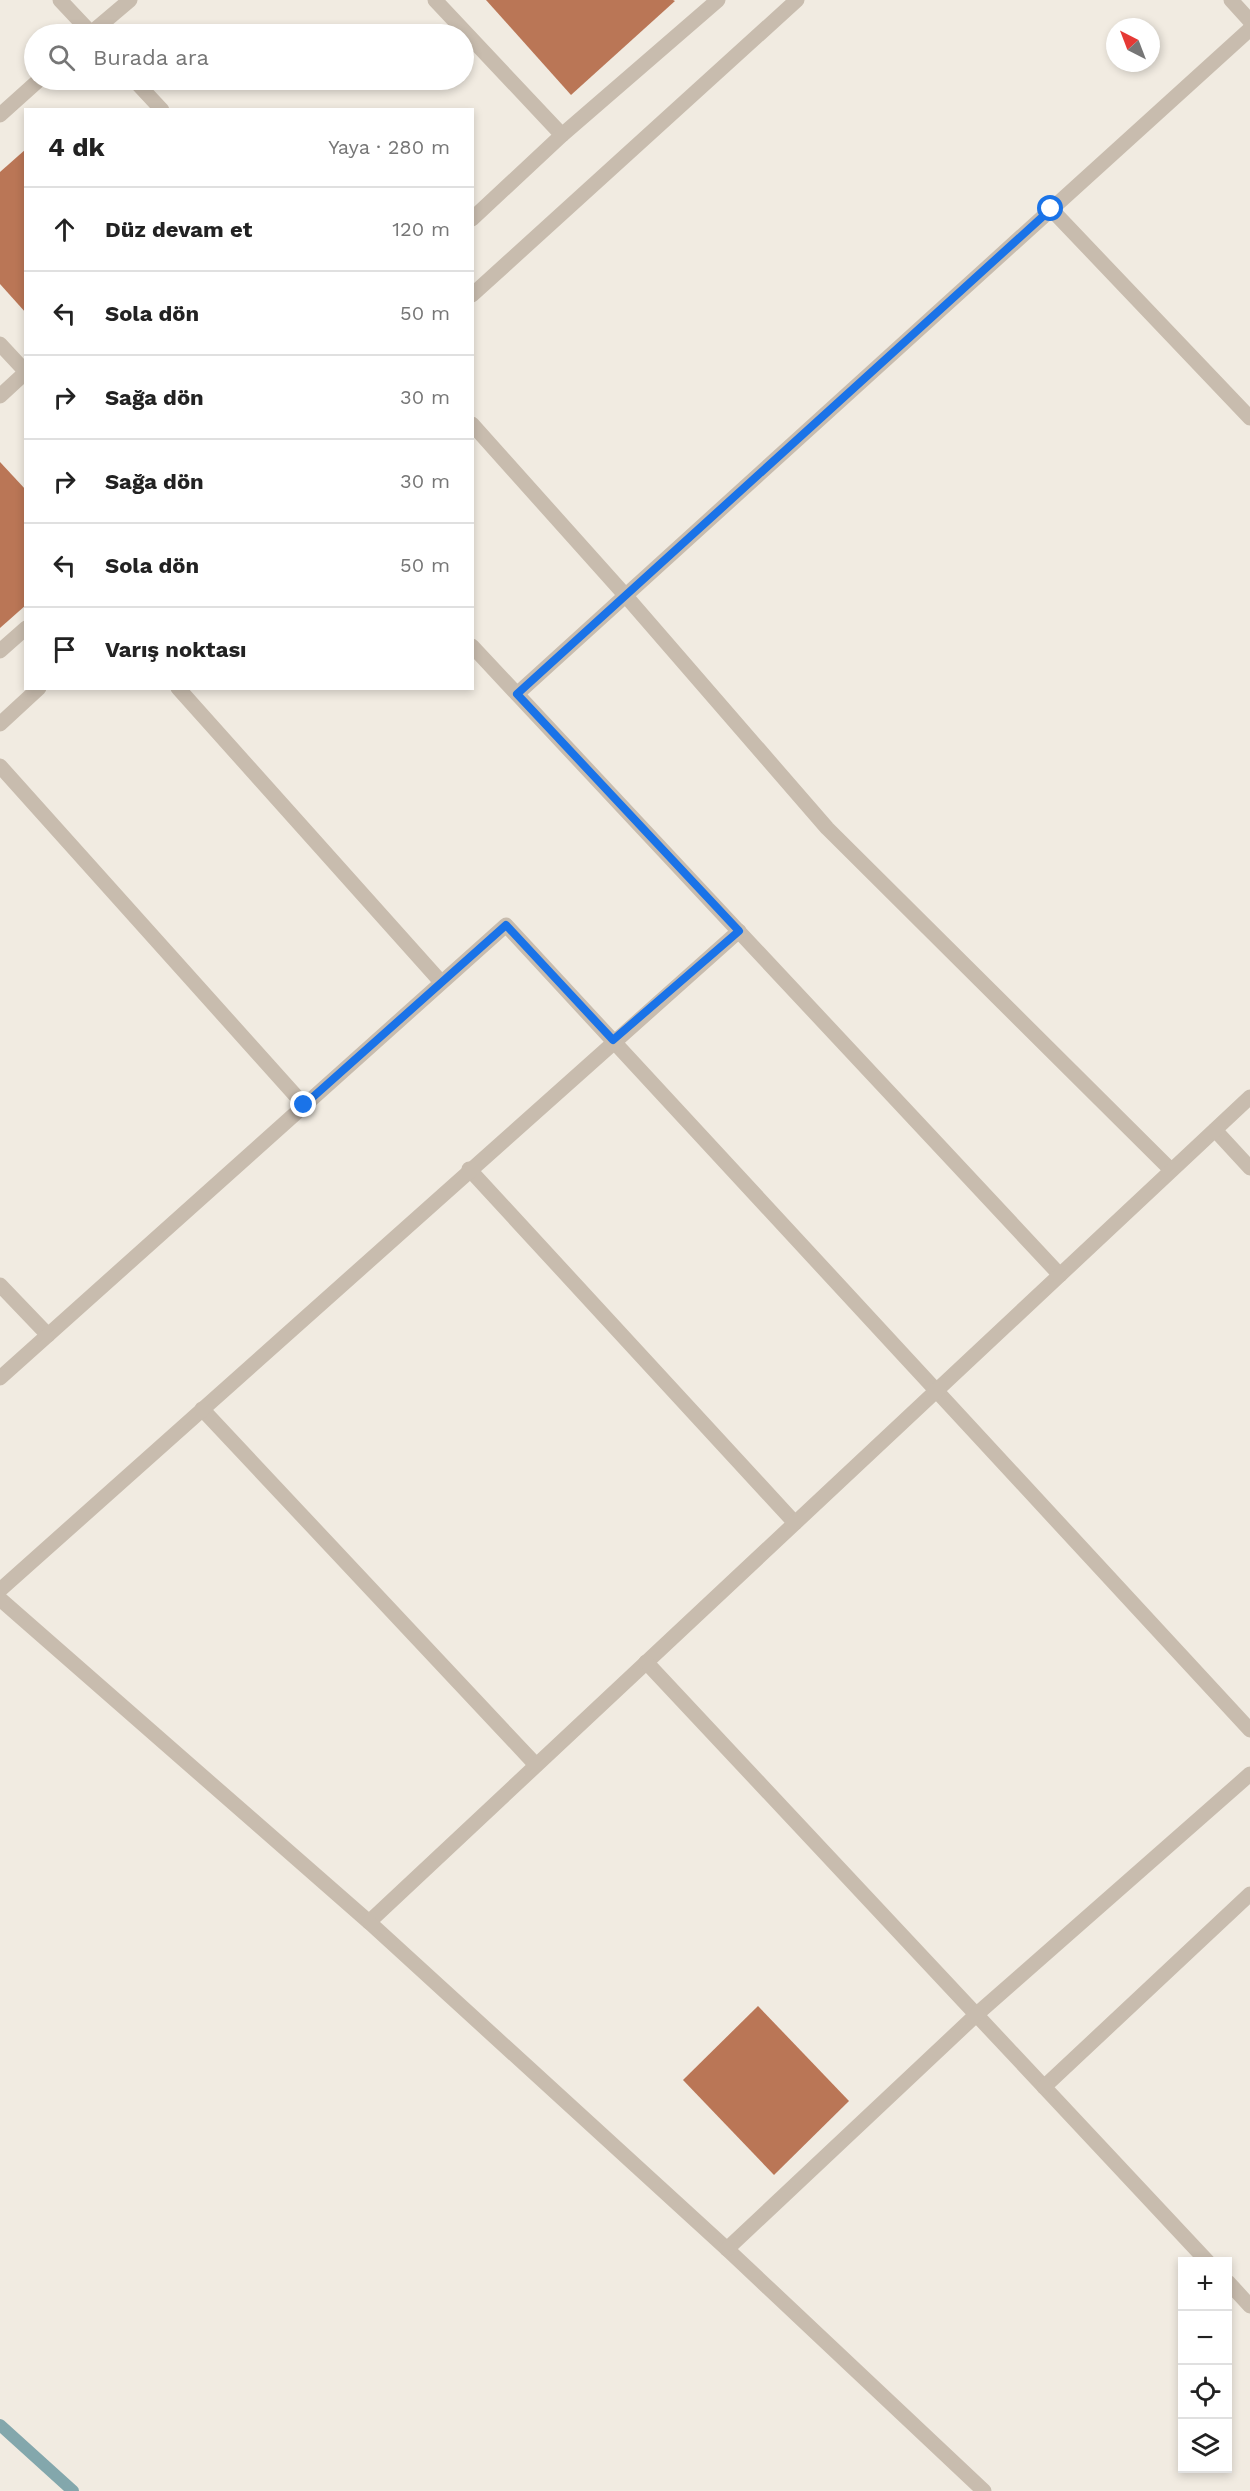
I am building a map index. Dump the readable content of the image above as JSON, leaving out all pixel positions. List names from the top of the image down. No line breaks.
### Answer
{"north":"top left","page":{"search":"Burada ara","heading":["4 dk","Yaya · 280 m"],"list":[["Düz devam et","120 m"],["Sola dön","50 m"],["Sağa dön","30 m"],["Sağa dön","30 m"],["Sola dön","50 m"],"Varış noktası"],"map_buttons":["+","−"]}}
